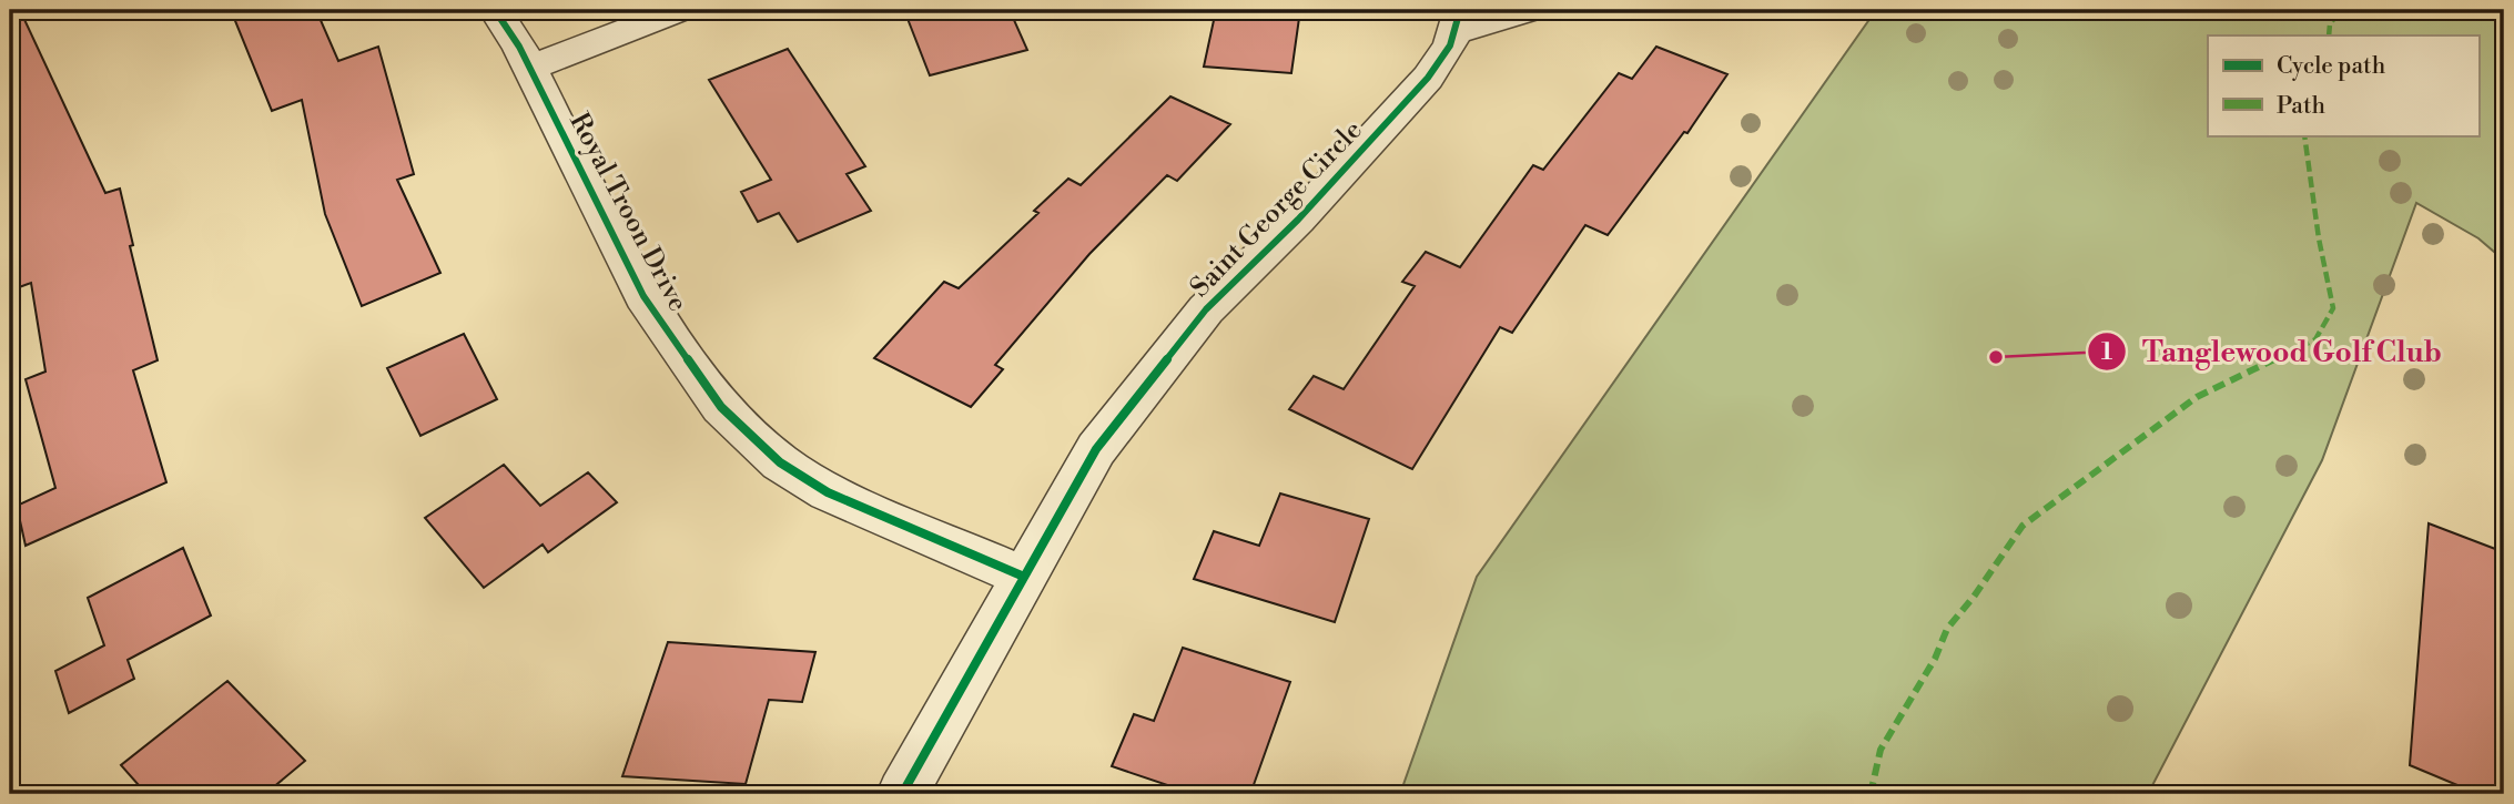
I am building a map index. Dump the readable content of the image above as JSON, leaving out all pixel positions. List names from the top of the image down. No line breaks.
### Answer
{"streets":{"street":["Saint George Circle","Royal Troon Drive"]},"crossings":[["Saint George Circle","Royal Troon Drive"]],"places":["Tanglewood Golf Club"],"legend":["Cycle path","Path"]}
